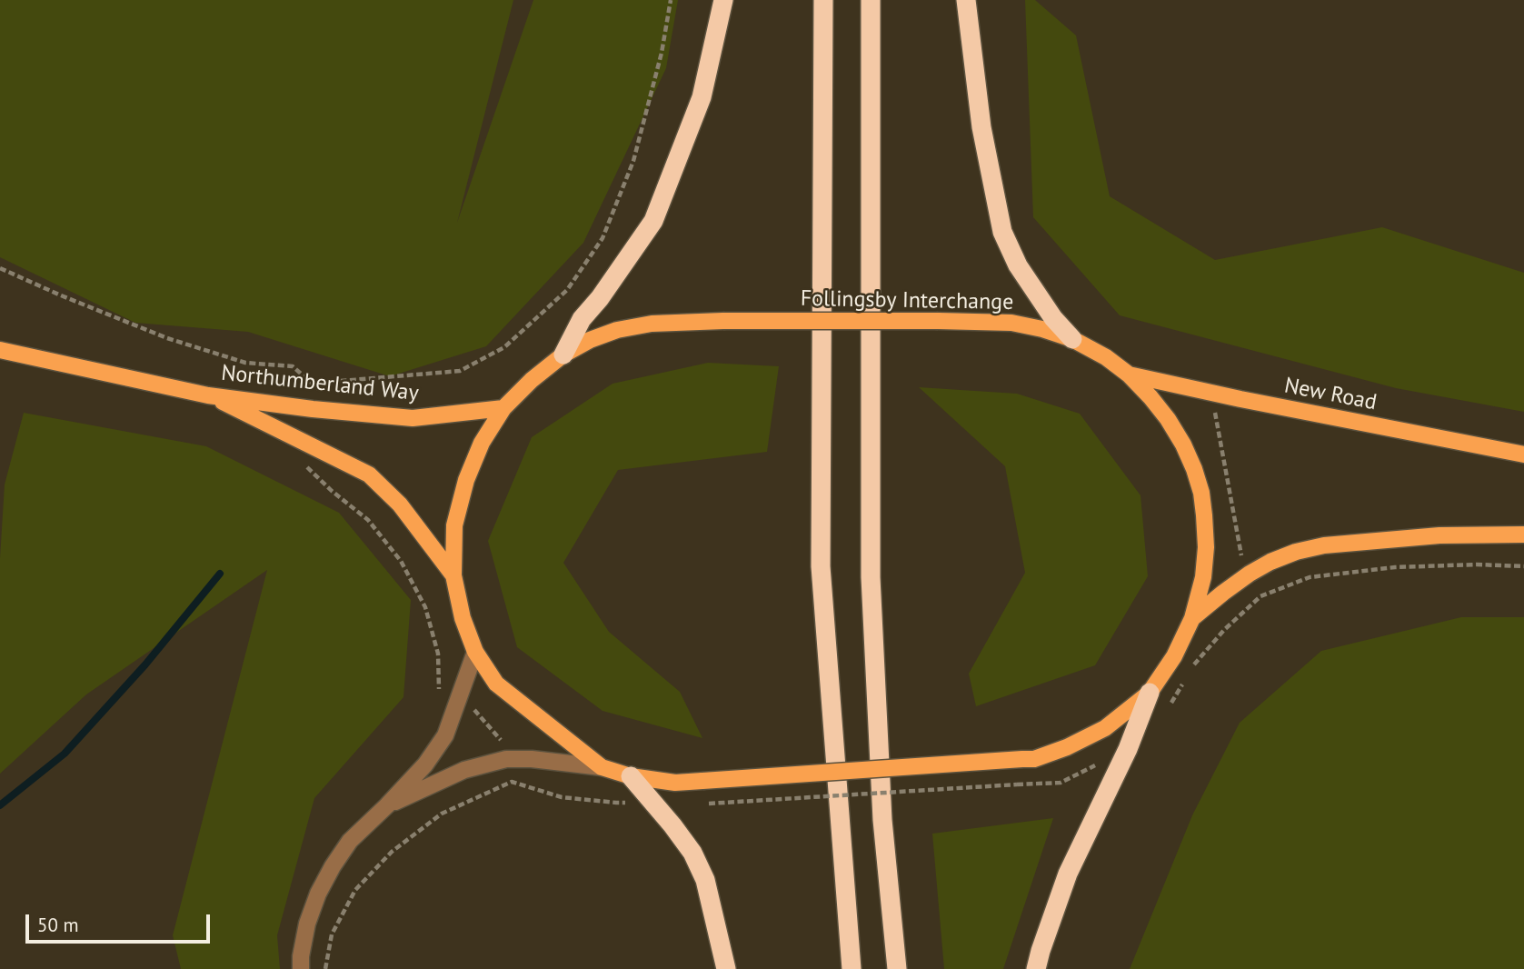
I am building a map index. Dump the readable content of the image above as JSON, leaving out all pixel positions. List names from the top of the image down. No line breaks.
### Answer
{"streets":{"main road":["Follingsby Interchange","Northumberland Way","New Road"]},"crossings":[["Follingsby Interchange","Northumberland Way"],["Follingsby Interchange","New Road"]],"scale_bar":"50 m"}
